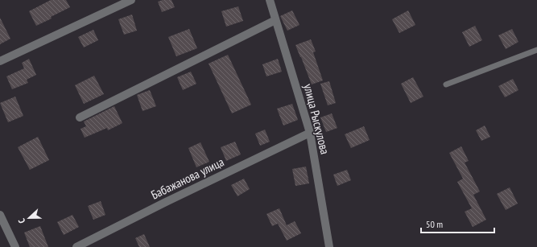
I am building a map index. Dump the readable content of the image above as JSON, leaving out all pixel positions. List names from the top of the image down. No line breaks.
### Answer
{"streets":{"street":["улица Рыскулова","Бабажанова улица"]},"crossings":[["улица Рыскулова","Бабажанова улица"]],"scale_bar":"50 m","north":"left"}
